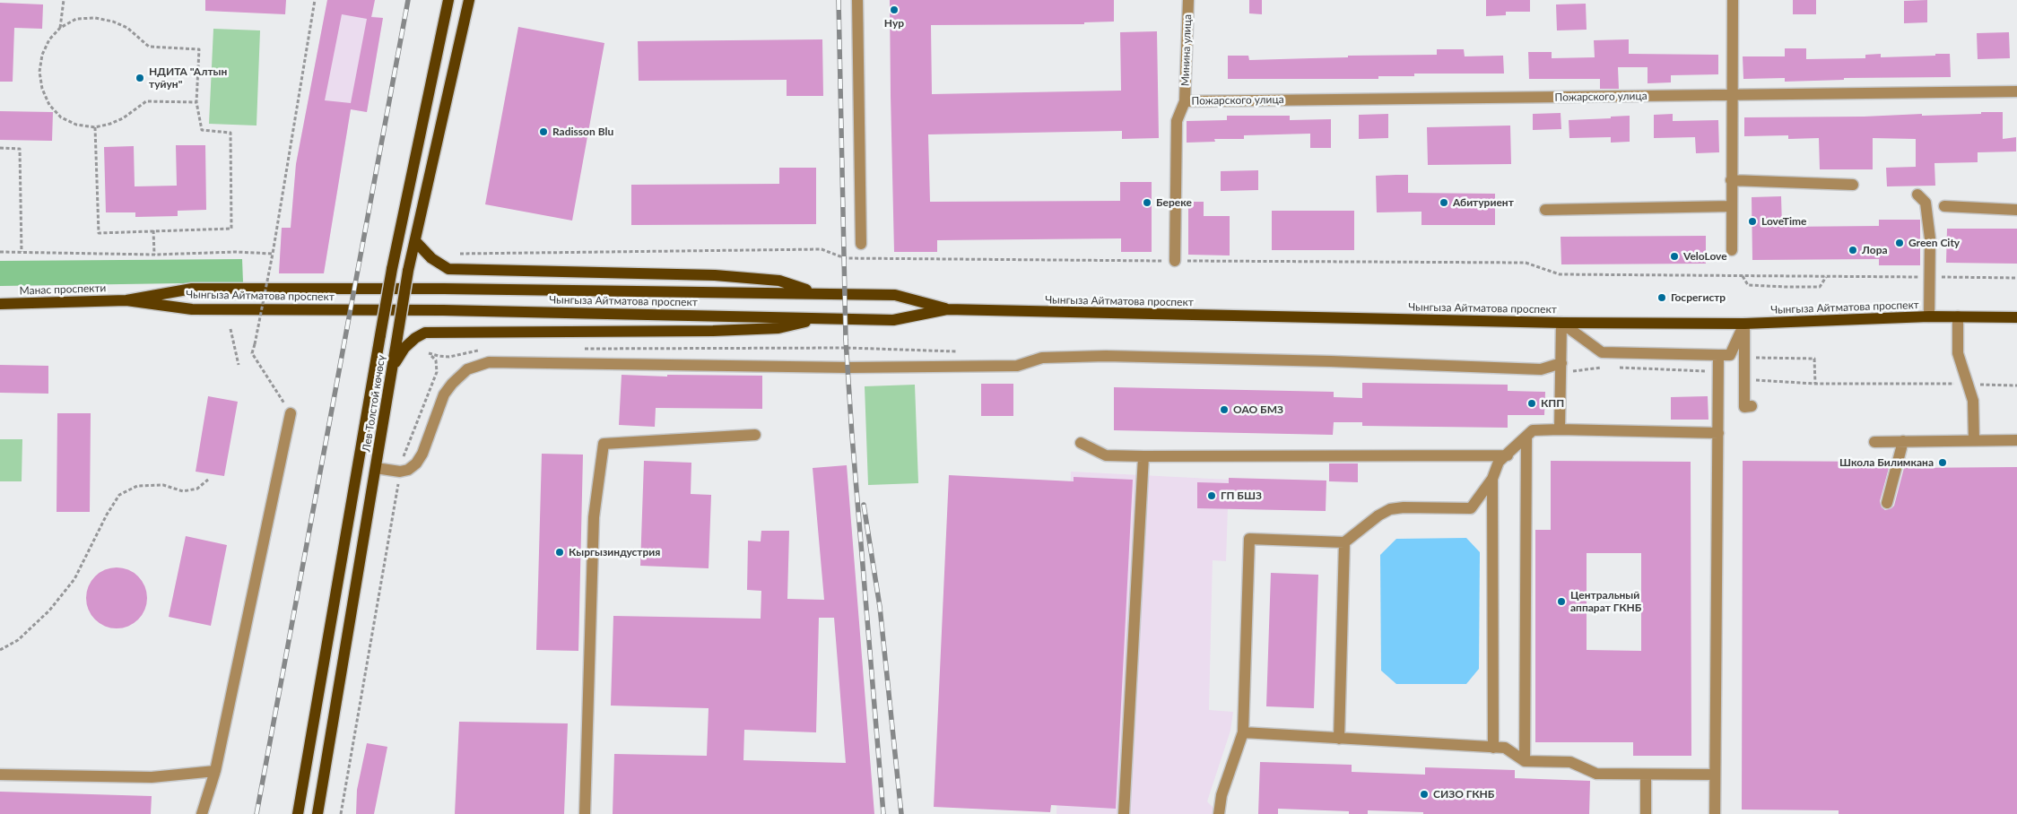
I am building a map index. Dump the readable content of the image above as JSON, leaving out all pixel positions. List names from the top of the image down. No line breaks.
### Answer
{"streets":{"main road":["Манас проспекти","Чынгыза Айтматова проспект","Лев Толстой көчөсү"],"street":["Минина улица","Пожарского улица"]},"crossings":[["Минина улица","Пожарского улица"],["Манас проспекти","Чынгыза Айтматова проспект"]],"places":["Нур","НДИТА \"Алтын туйун\"","Radisson Blu","Береке","Абитуриент","LoveTime","Green City","Лора","VeloLove","Госрегистр","КПП","ОАО БМЗ","Школа Билимкана","ГП БШЗ","Кыргызиндустрия","Центральный аппарат ГКНБ","СИЗО ГКНБ"]}
